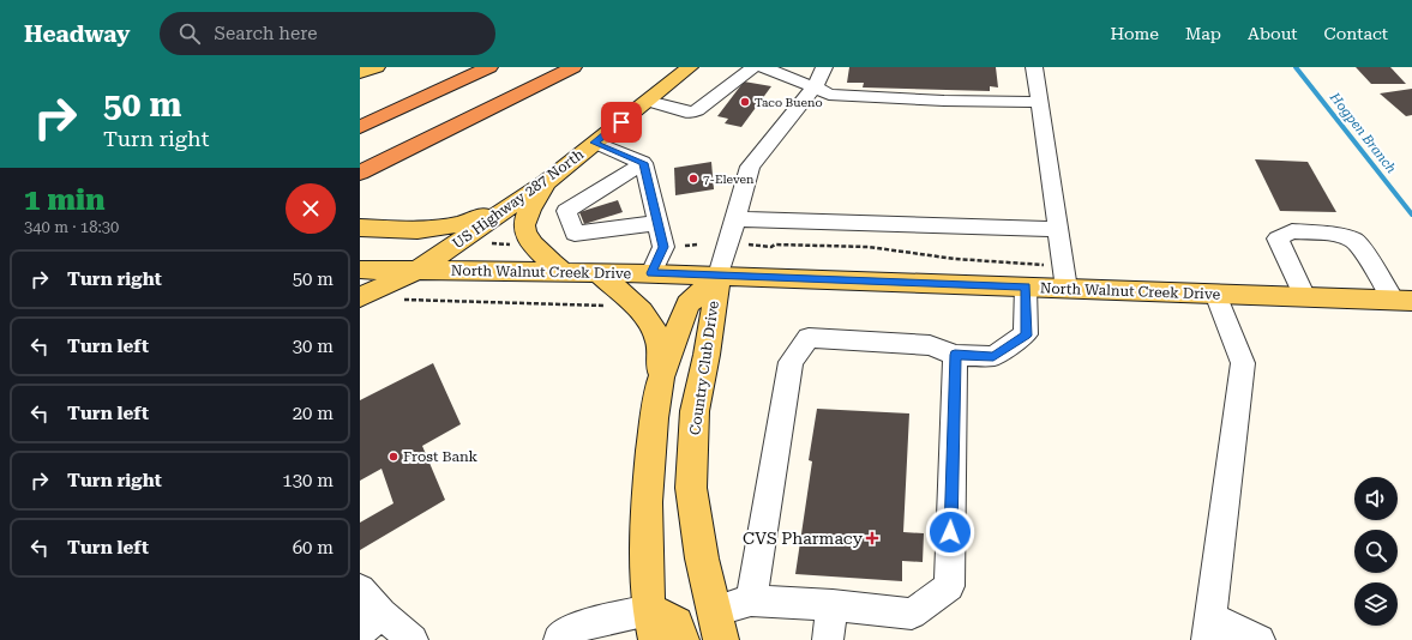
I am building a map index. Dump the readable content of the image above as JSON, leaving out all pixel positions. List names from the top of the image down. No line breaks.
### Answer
{"streets":{"main road":["US Highway 287 North","North Walnut Creek Drive","Country Club Drive"]},"crossings":[["US Highway 287 North","North Walnut Creek Drive"],["North Walnut Creek Drive","Country Club Drive"]],"water":["Hogpen Branch"],"places":{"other":["Taco Bueno","7-Eleven","Frost Bank"],"health":["CVS Pharmacy"]},"page":{"header":"Headway","search":"Search here","nav":["Home","Map","About","Contact"],"turn":["50 m","Turn right"],"heading":["1 min","340 m · 18:30"],"list":[{"name":"Turn right","value":"50 m"},{"name":"Turn left","value":"30 m"},{"name":"Turn left","value":"20 m"},{"name":"Turn right","value":"130 m"},{"name":"Turn left","value":"60 m"}]}}
